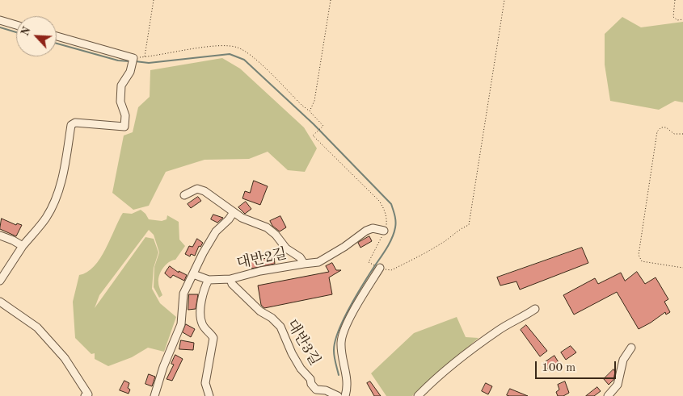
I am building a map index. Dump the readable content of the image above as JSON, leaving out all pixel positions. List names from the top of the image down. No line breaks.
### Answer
{"streets":{"street":["대반2길","대반3길"]},"crossings":[["대반2길","대반3길"]],"scale_bar":"100 m","north":"top left"}
